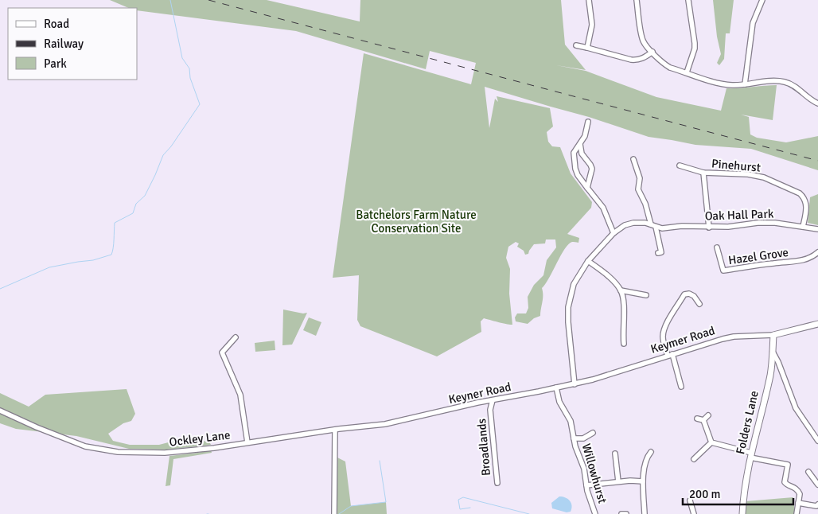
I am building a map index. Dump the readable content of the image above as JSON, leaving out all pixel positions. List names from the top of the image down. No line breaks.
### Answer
{"streets":{"main road":["Keymer Road","Folders Lane"],"street":["Pinehurst","Oak Hall Park","Hazel Grove","Keyner Road","Ockley Lane","Broadlands","Willowhurst"]},"crossings":[["Pinehurst","Oak Hall Park"],["Oak Hall Park","Keymer Road"],["Keymer Road","Keyner Road"],["Keymer Road","Folders Lane"],["Keymer Road","Willowhurst"],["Keyner Road","Ockley Lane"],["Keyner Road","Broadlands"],["Keyner Road","Willowhurst"]],"parks":["Batchelors Farm Nature Conservation Site"],"legend":["Road","Railway","Park"],"scale_bar":"200 m"}
